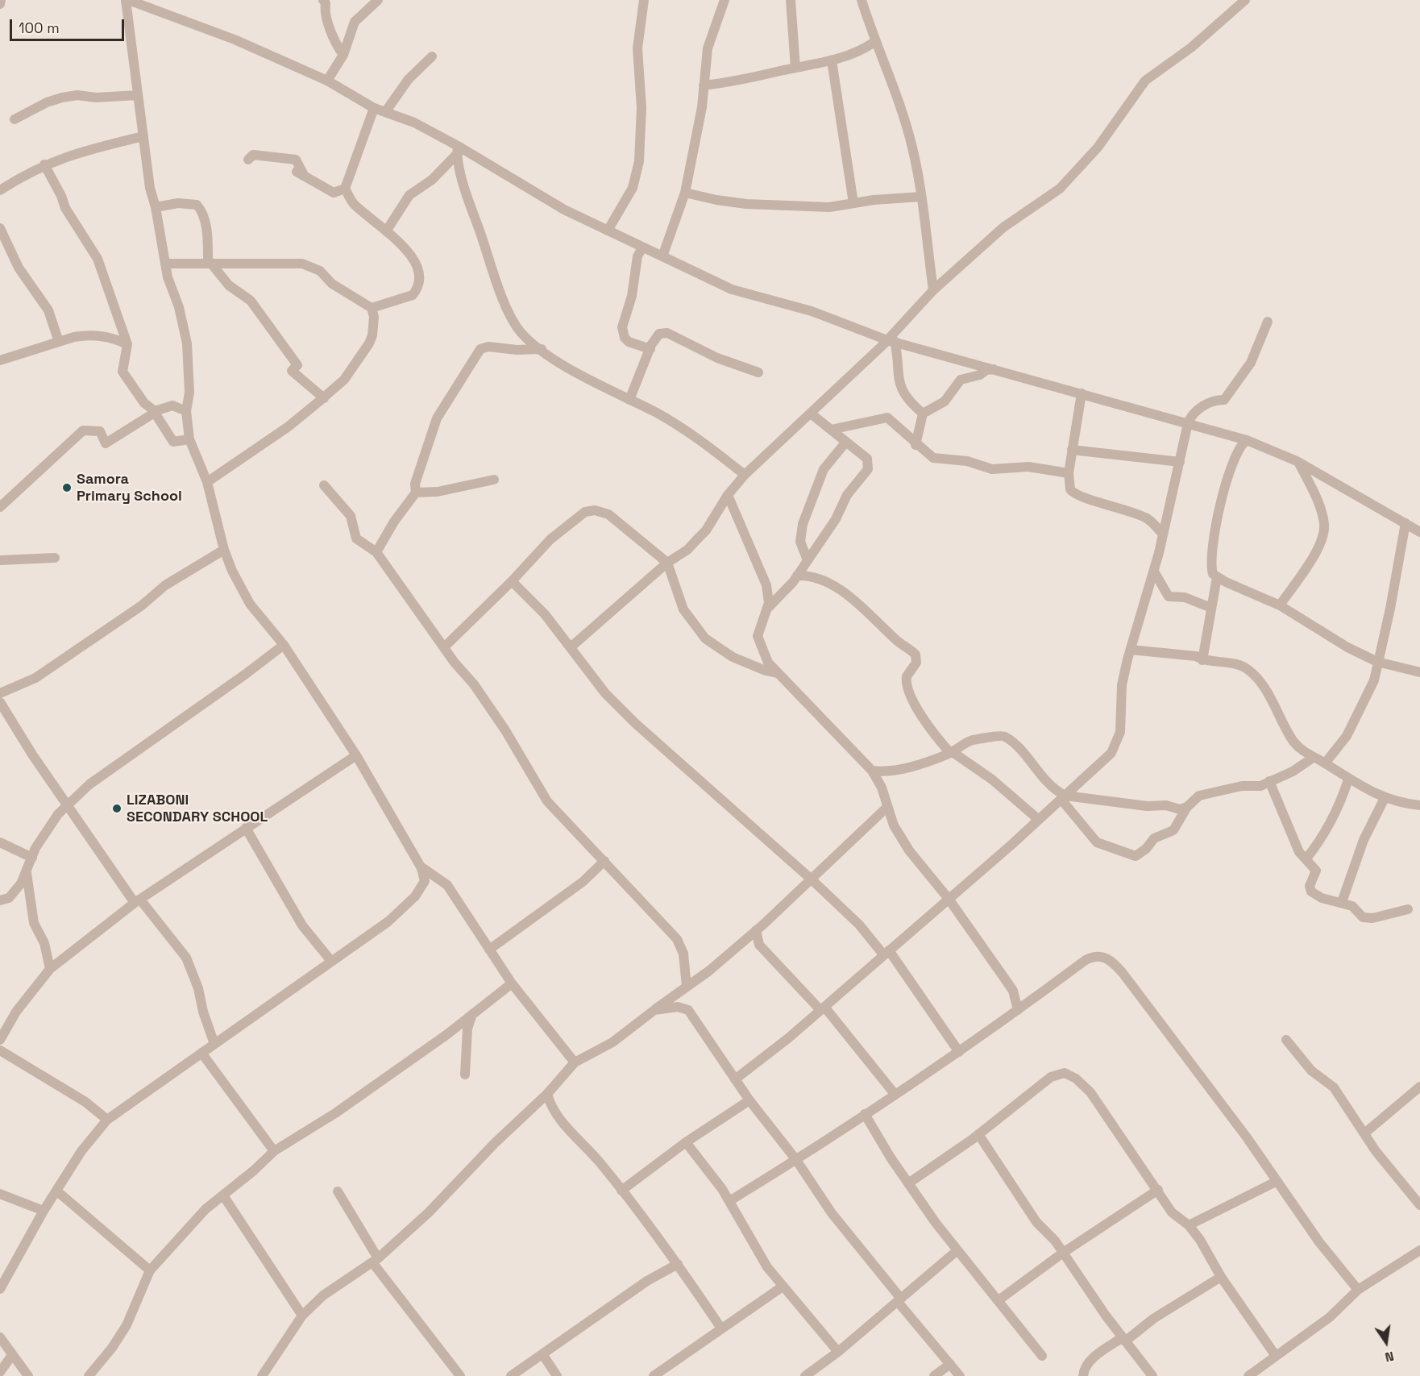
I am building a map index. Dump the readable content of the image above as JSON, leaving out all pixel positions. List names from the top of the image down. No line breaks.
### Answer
{"places":["Samora Primary School","LIZABONI SECONDARY SCHOOL"],"scale_bar":"100 m","north":"bottom"}
